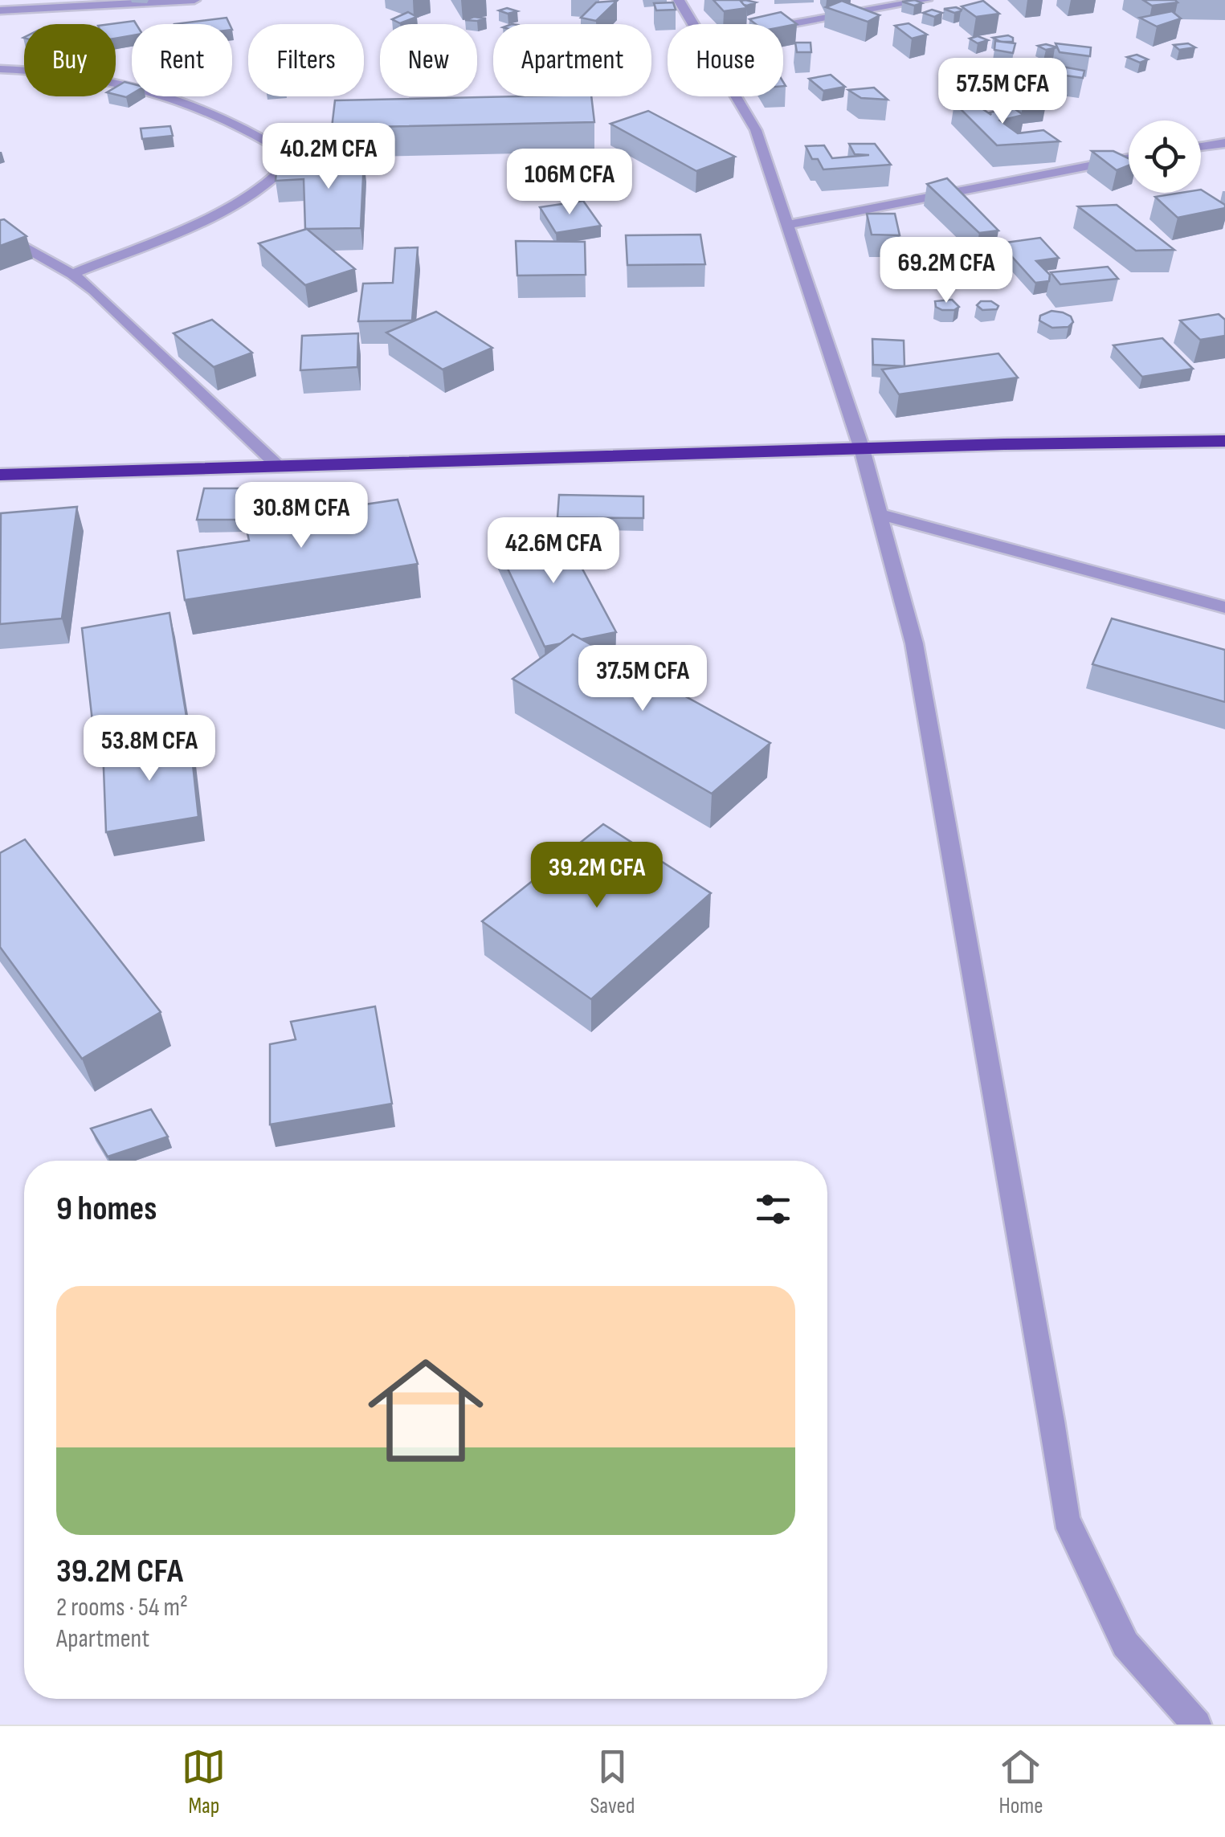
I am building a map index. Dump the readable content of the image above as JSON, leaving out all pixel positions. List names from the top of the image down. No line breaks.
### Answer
{"page":{"chip":["Buy","Rent","Filters","New","Apartment","House"],"price":["57.5M CFA","40.2M CFA","106M CFA","69.2M CFA","30.8M CFA","42.6M CFA","37.5M CFA","53.8M CFA","39.2M CFA"],"heading":"9 homes","list":[{"name":"39.2M CFA","note":"2 rooms · 54 m² · Apartment"}],"tabs":["Map","Saved","Home"]}}
